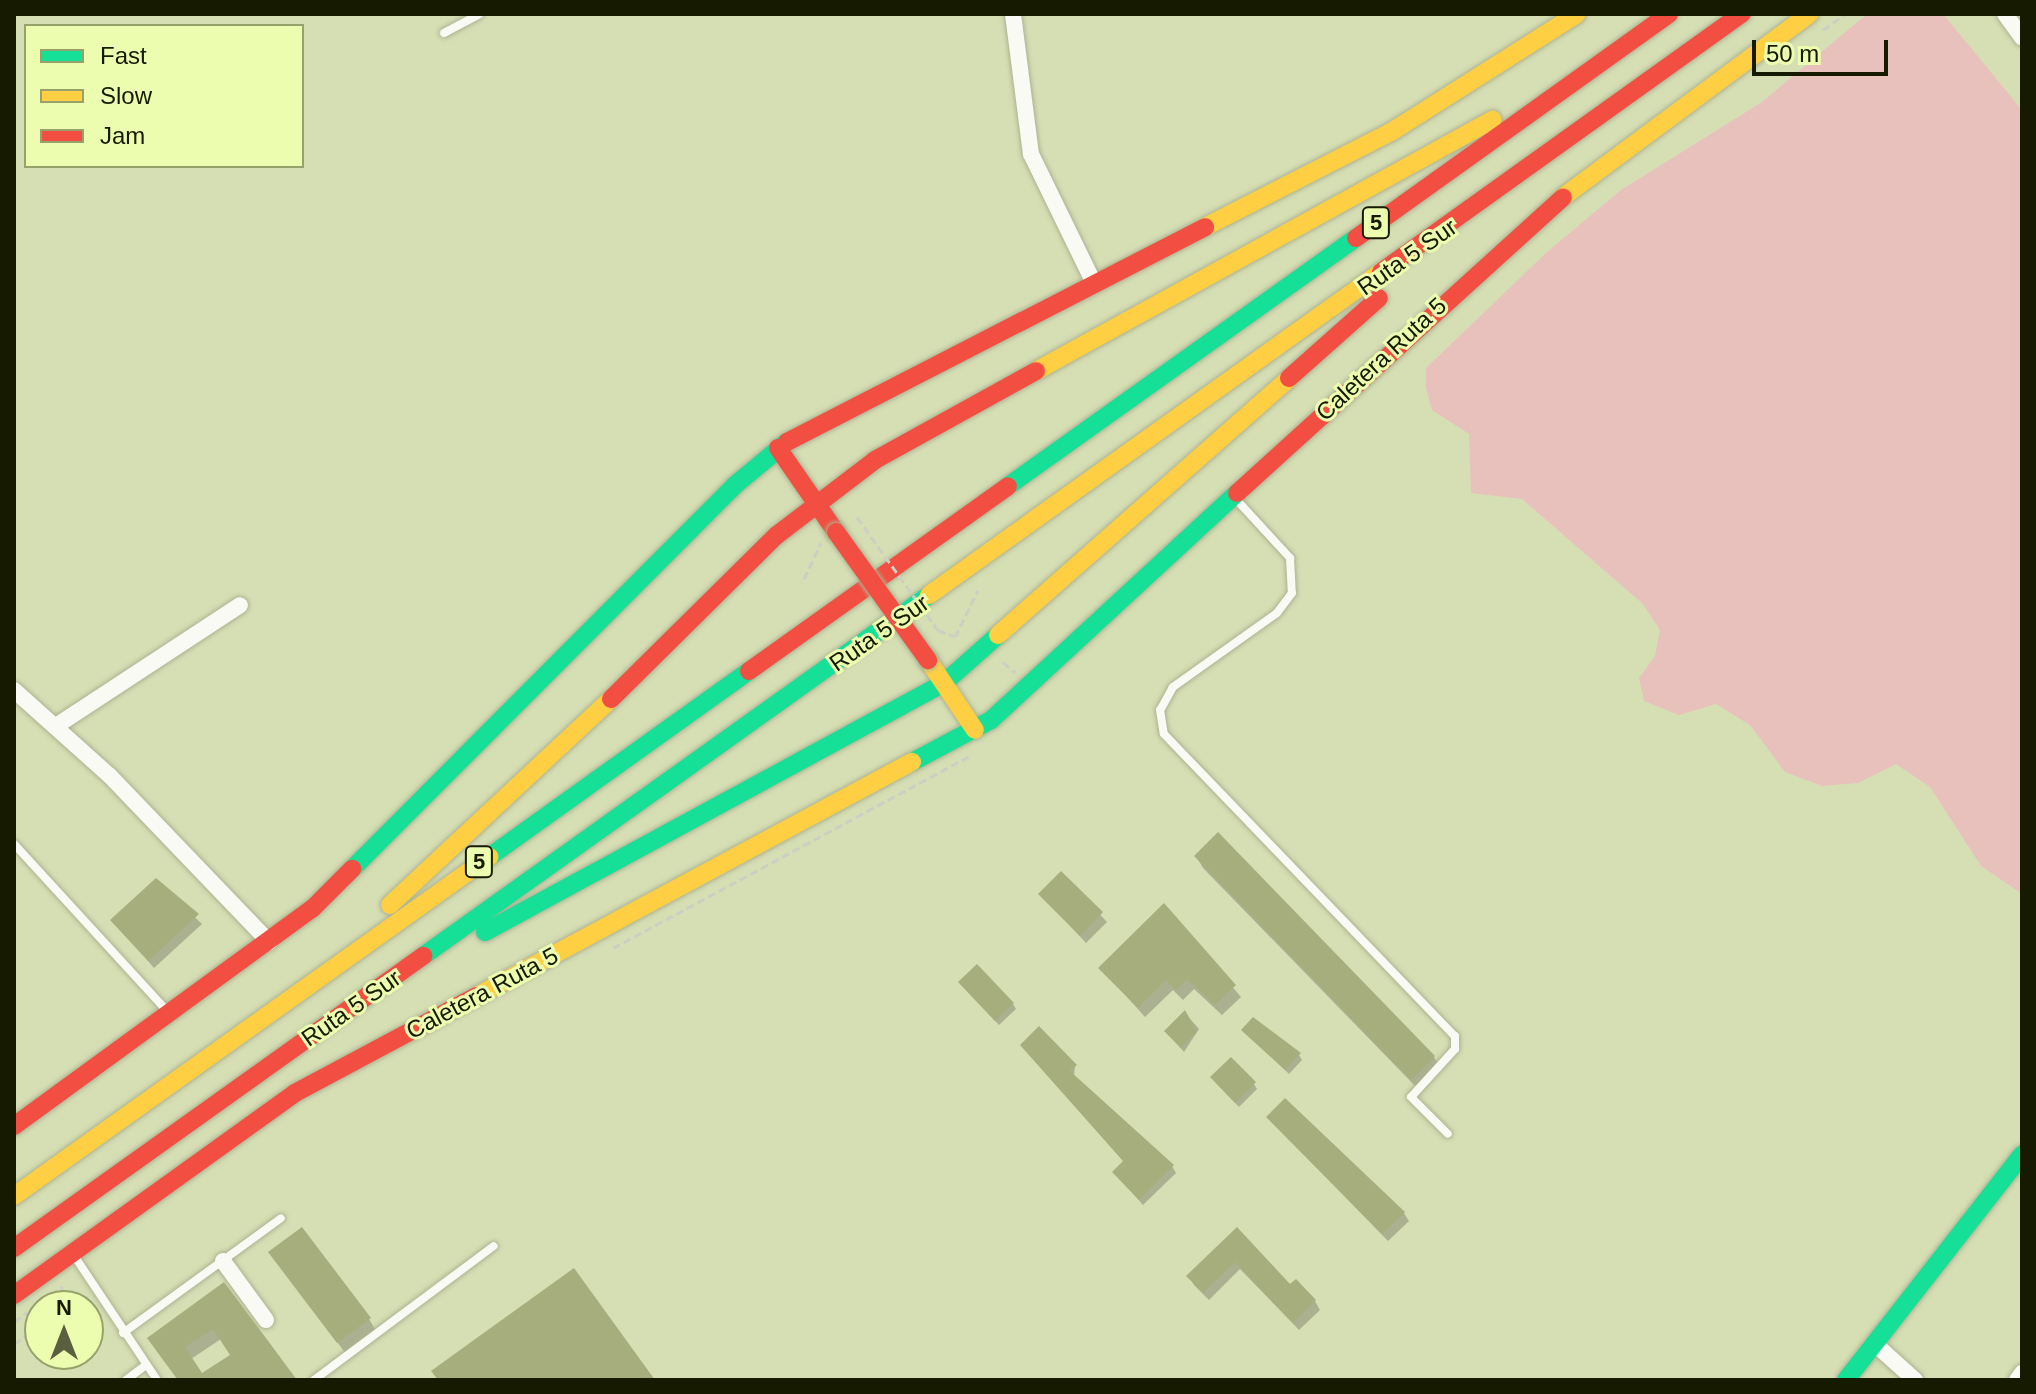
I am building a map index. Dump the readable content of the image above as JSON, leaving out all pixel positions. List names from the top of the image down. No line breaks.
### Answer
{"streets":{"main road":["5","Ruta 5 Sur","Caletera Ruta 5"]},"legend":["Fast","Slow","Jam"],"scale_bar":"50 m","north":"top"}
